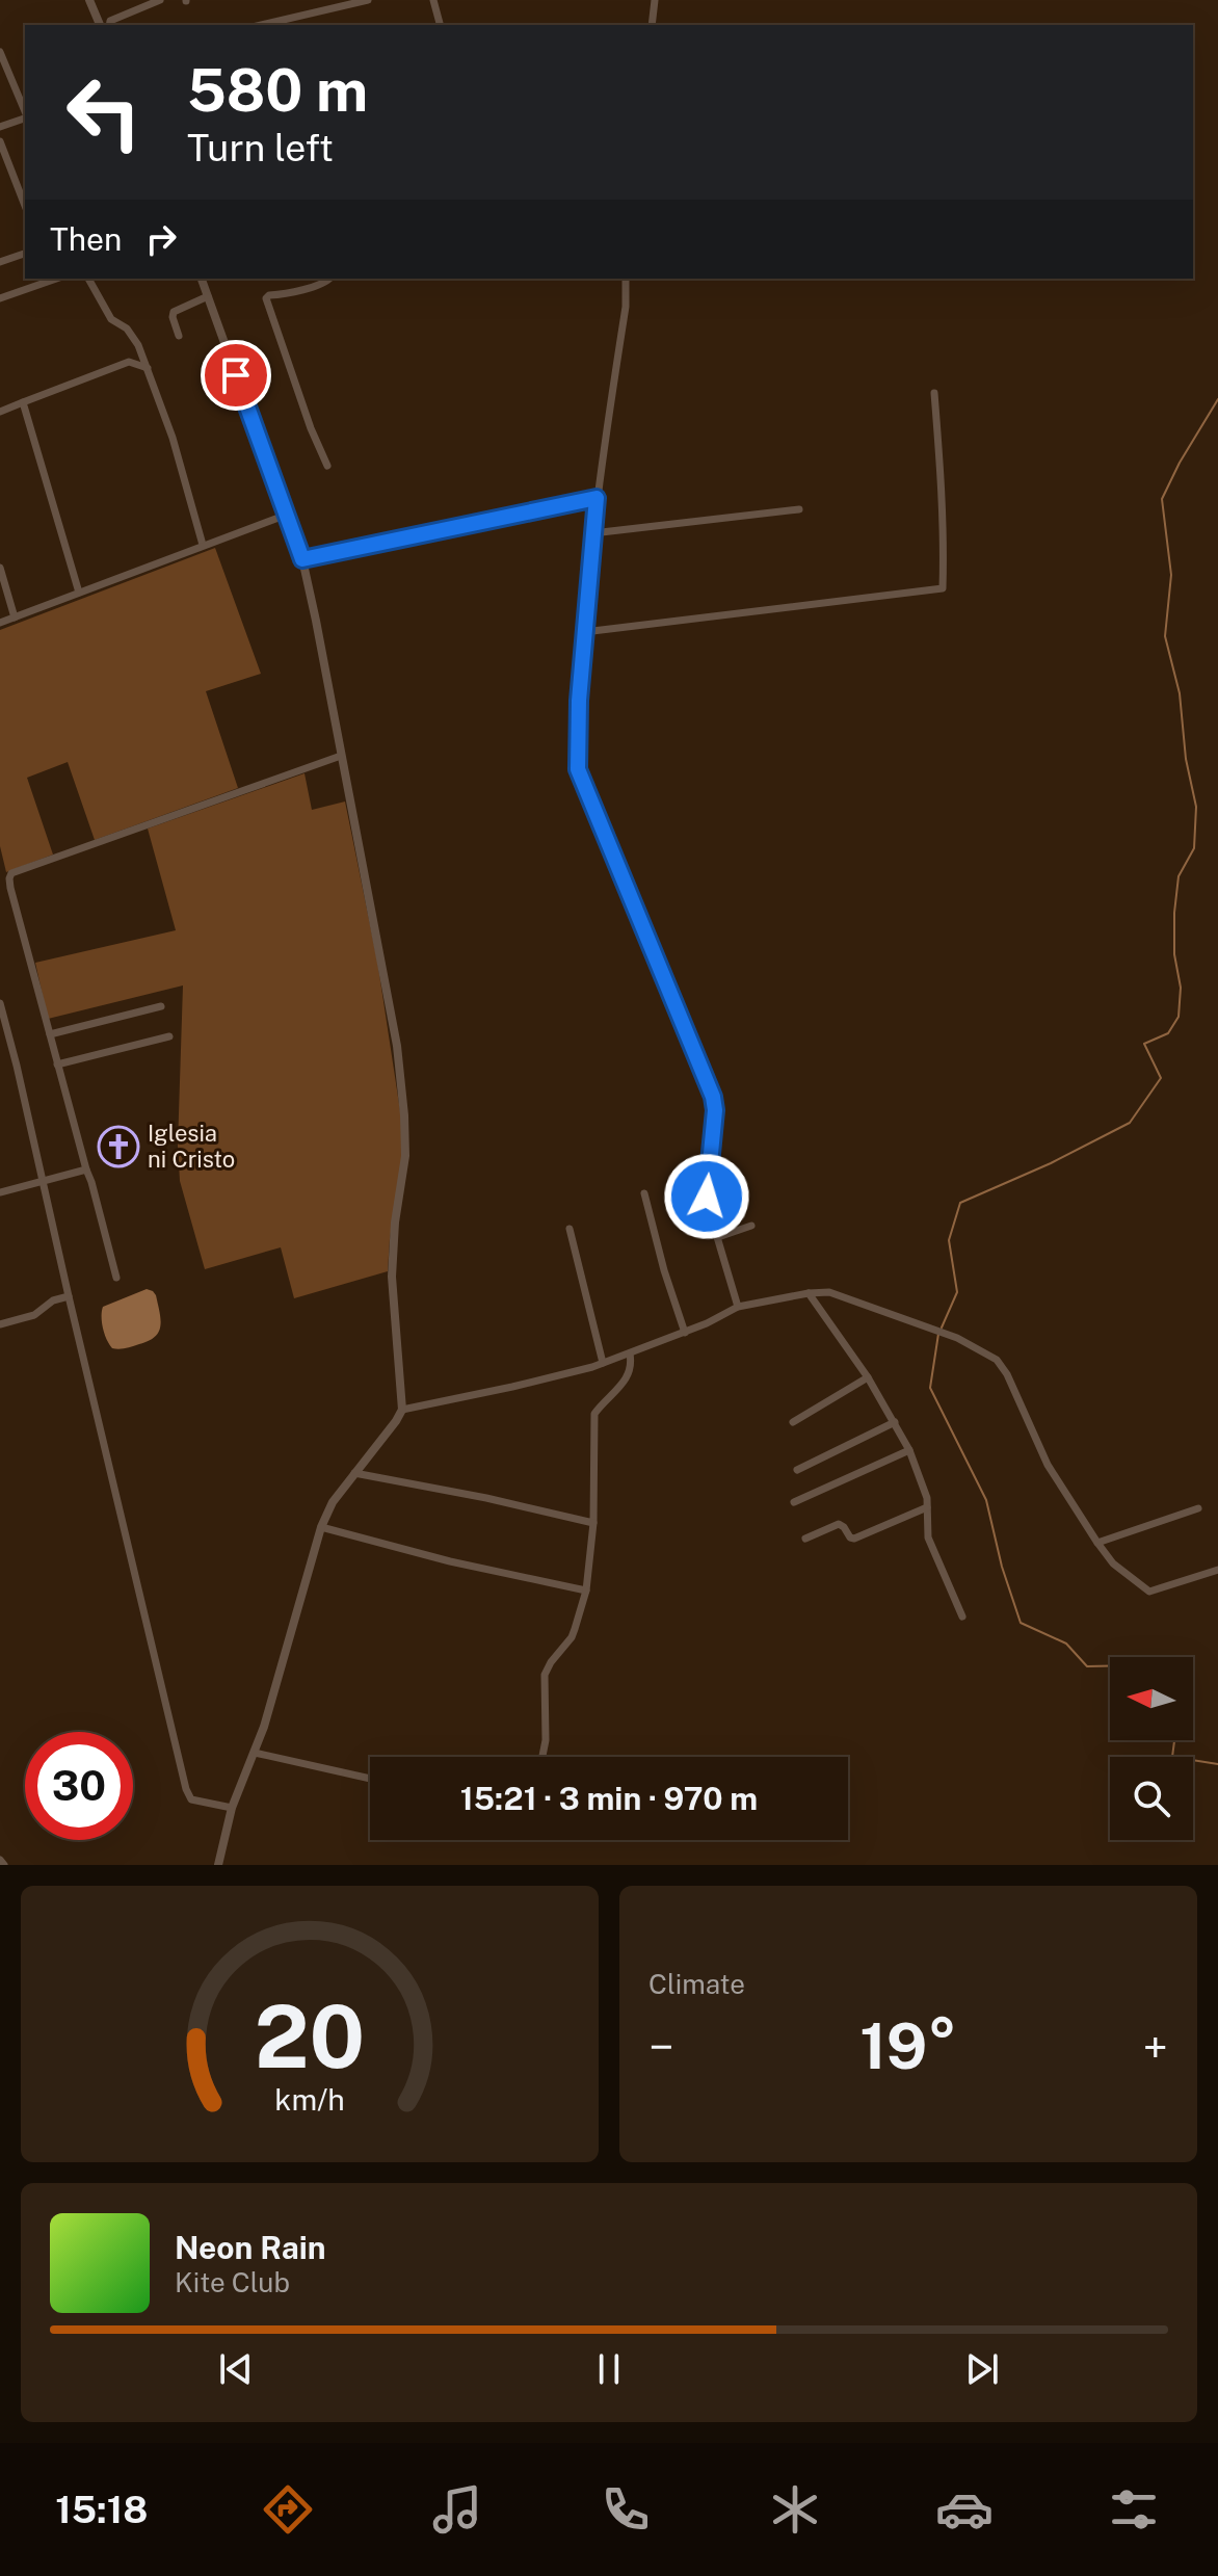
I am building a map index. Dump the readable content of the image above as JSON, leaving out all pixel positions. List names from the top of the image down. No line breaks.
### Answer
{"places":{"church":["Iglesia ni Cristo"]},"north":"left","page":{"turn":["580 m","Turn left"],"then":"Then","limit":"30","trip":"15:21 · 3 min · 970 m","tile":"Climate","heat":["−","19°","+"],"song":["Neon Rain","Kite Club"],"tabs":"15:18","gauge":["20","km/h"]}}
